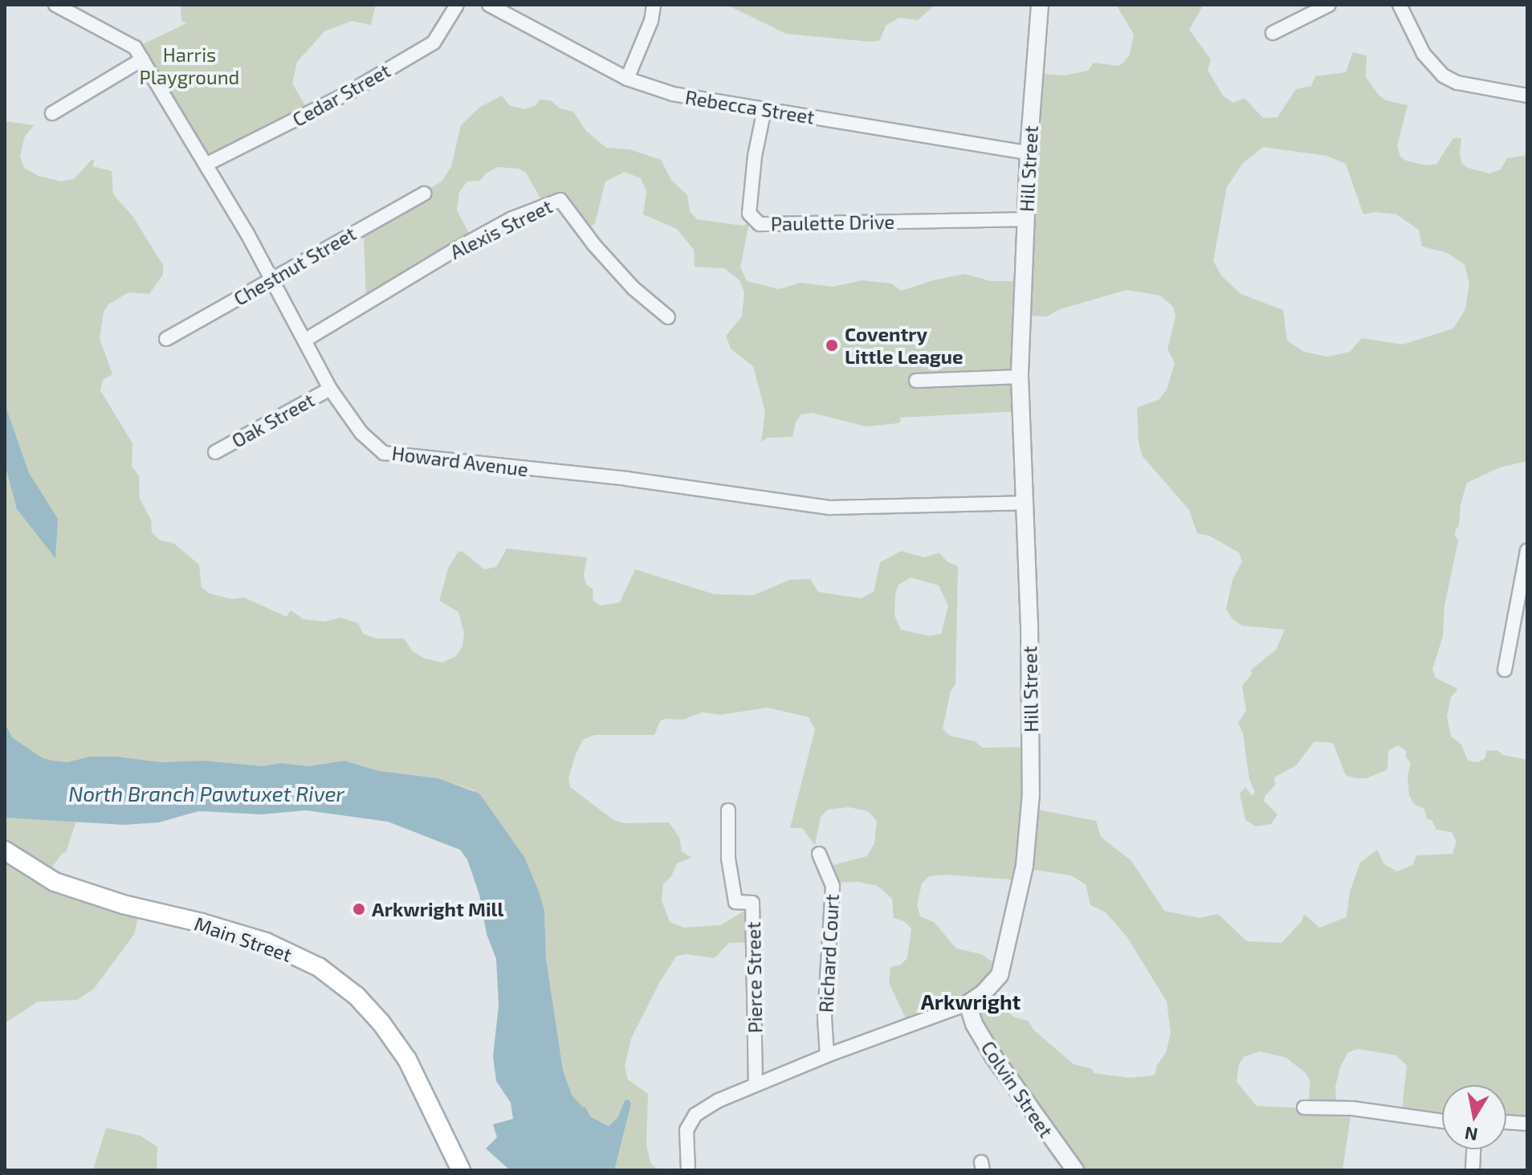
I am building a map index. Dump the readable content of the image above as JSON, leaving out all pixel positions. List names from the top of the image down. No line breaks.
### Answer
{"streets":{"main road":["Main Street"],"street":["Cedar Street","Rebecca Street","Hill Street","Paulette Drive","Alexis Street","Chestnut Street","Oak Street","Howard Avenue","Richard Court","Pierce Street","Colvin Street"]},"crossings":[["Cedar Street","Howard Avenue"],["Rebecca Street","Hill Street"],["Rebecca Street","Paulette Drive"],["Hill Street","Paulette Drive"],["Hill Street","Howard Avenue"],["Hill Street","Richard Court"],["Hill Street","Pierce Street"],["Hill Street","Colvin Street"],["Alexis Street","Howard Avenue"],["Chestnut Street","Howard Avenue"],["Oak Street","Howard Avenue"]],"districts":["Arkwright"],"water":["North Branch Pawtuxet River"],"parks":["Harris Playground"],"places":["Coventry Little League","Arkwright Mill"],"north":"bottom"}
